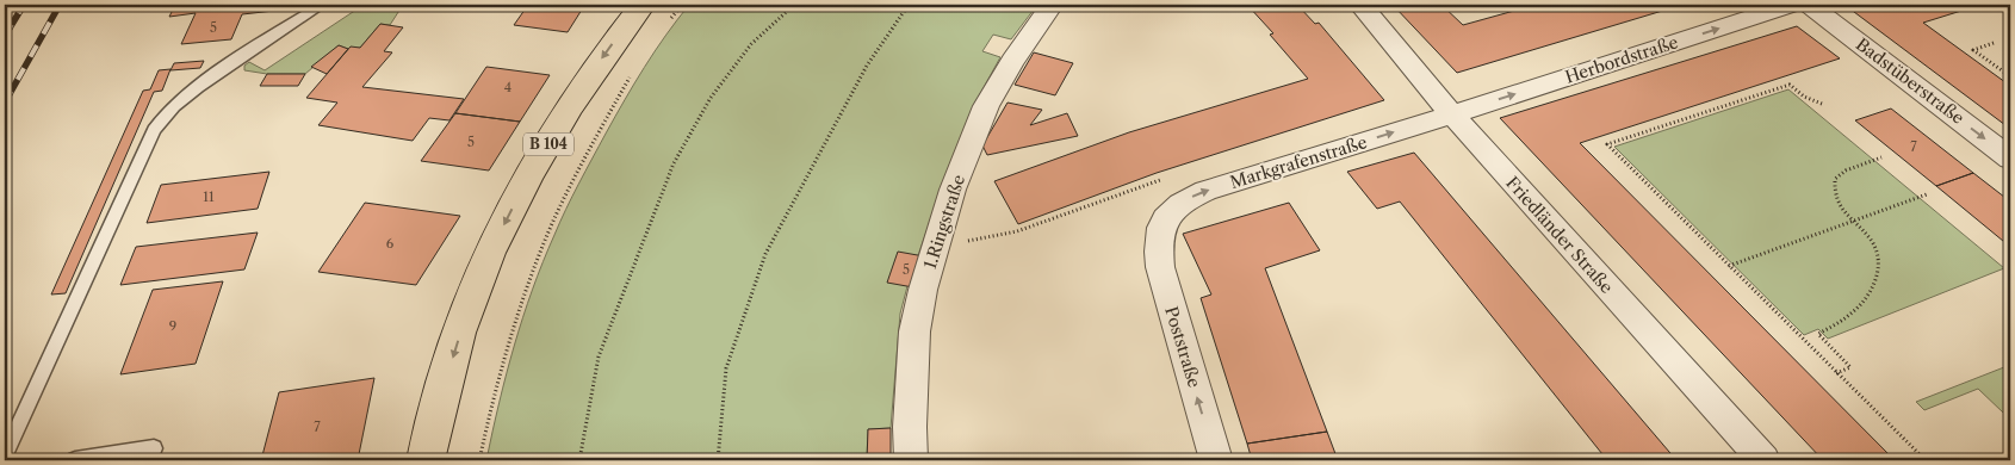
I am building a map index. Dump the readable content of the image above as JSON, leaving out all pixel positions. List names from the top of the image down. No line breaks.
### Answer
{"streets":{"main road":["B 104"],"street":["Herbordstraße","Badstüberstraße","Markgrafenstraße","1.Ringstraße","Friedländer Straße","Poststraße"]},"crossings":[["Herbordstraße","Markgrafenstraße"],["Herbordstraße","Friedländer Straße"],["Markgrafenstraße","Friedländer Straße"],["Markgrafenstraße","Poststraße"]],"one_way":["Herbordstraße","Badstüberstraße","Markgrafenstraße","Poststraße"],"house_numbers":["5","4","5","7","11","6","5","9","7"]}
